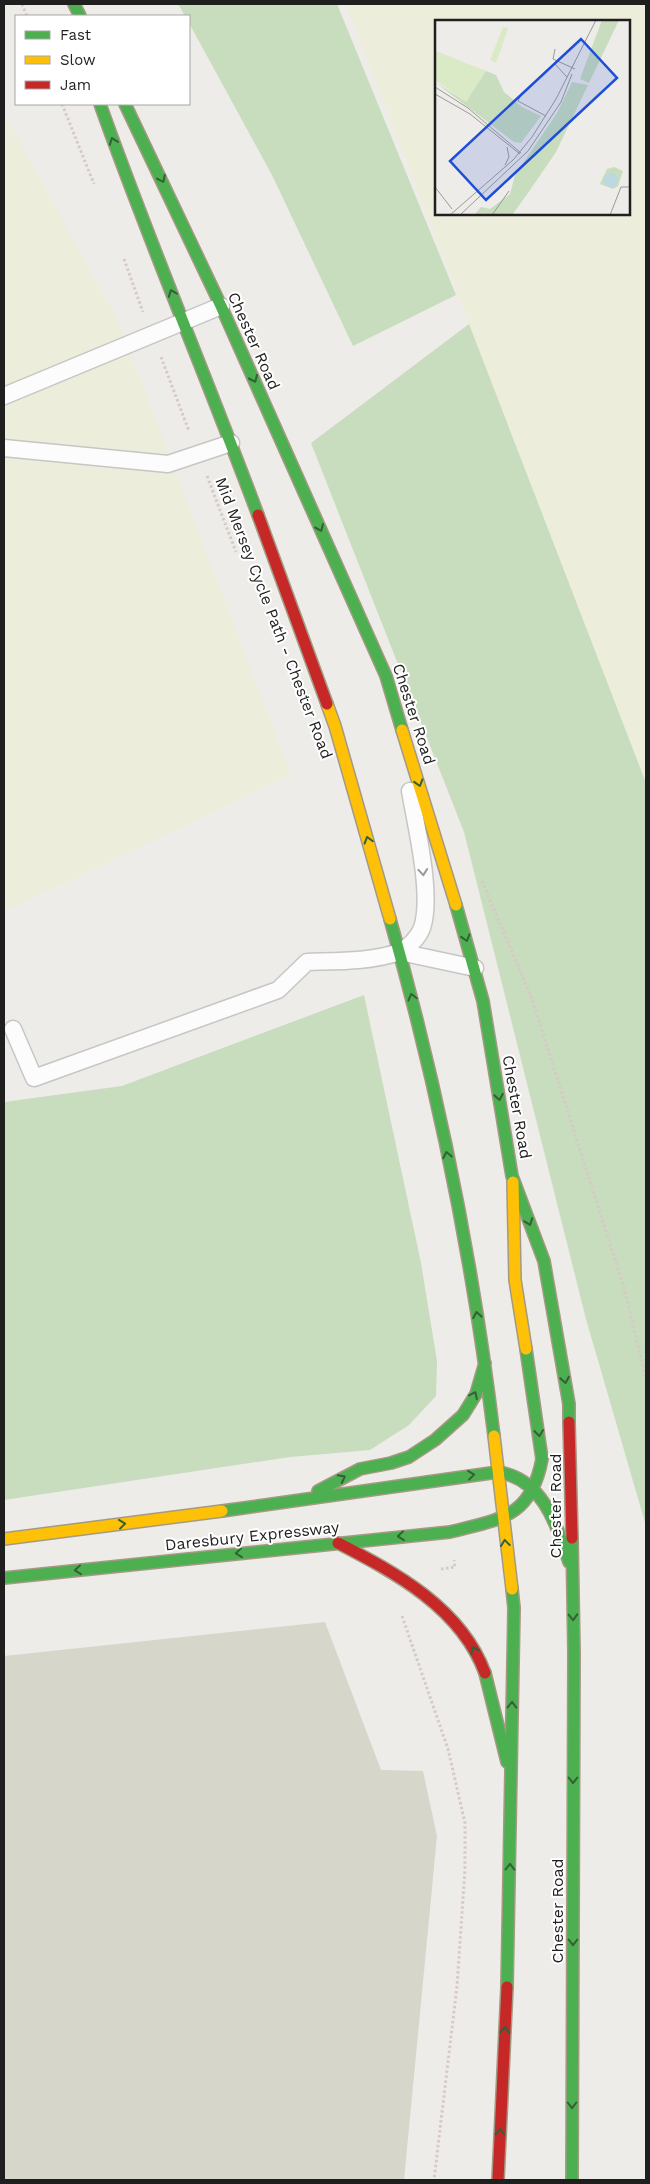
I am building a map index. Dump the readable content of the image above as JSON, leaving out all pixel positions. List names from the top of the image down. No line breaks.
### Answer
{"streets":{"main road":["Chester Road","Daresbury Expressway"],"path":["Mid Mersey Cycle Path - Chester Road"]},"legend":["Fast","Slow","Jam"]}
